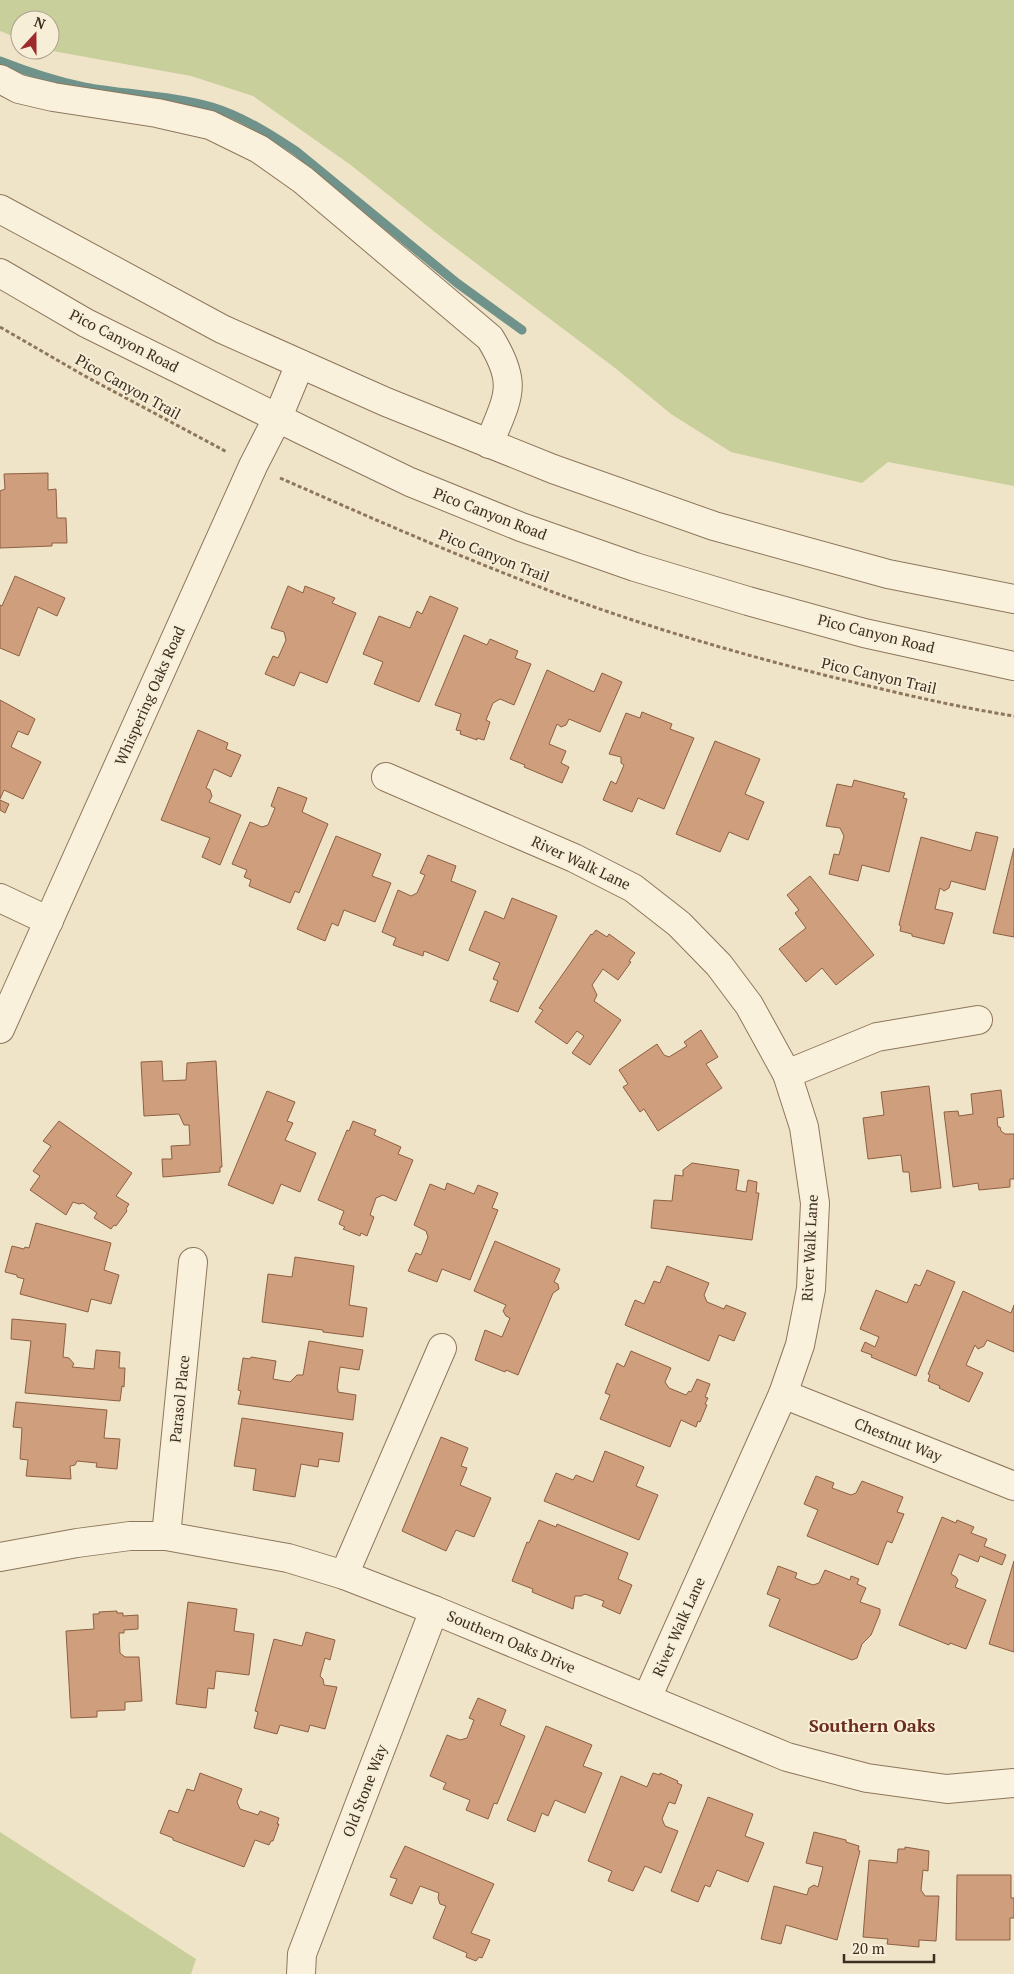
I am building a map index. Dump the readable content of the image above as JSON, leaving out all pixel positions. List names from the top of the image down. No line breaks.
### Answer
{"streets":{"street":["Pico Canyon Road","Whispering Oaks Road","River Walk Lane","Parasol Place","Chestnut Way","Southern Oaks Drive","Old Stone Way"],"path":["Pico Canyon Trail"]},"crossings":[["Pico Canyon Road","Whispering Oaks Road"],["Pico Canyon Trail","Whispering Oaks Road"],["River Walk Lane","Chestnut Way"],["River Walk Lane","Southern Oaks Drive"],["Parasol Place","Southern Oaks Drive"],["Southern Oaks Drive","Old Stone Way"]],"districts":["Southern Oaks"],"scale_bar":"20 m","north":"top"}
